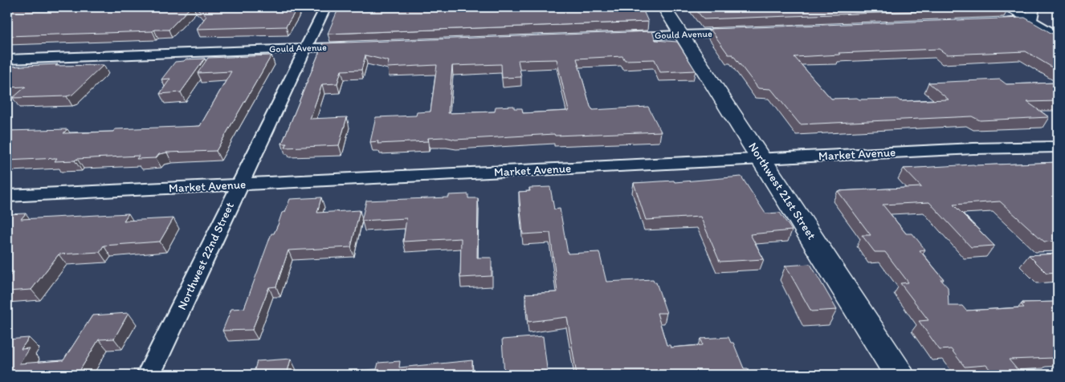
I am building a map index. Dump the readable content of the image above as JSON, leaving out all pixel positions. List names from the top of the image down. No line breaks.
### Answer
{"streets":{"street":["Gould Avenue","Market Avenue","Northwest 21st Street","Northwest 22nd Street"]},"crossings":[["Gould Avenue","Northwest 21st Street"],["Gould Avenue","Northwest 22nd Street"],["Market Avenue","Northwest 21st Street"],["Market Avenue","Northwest 22nd Street"]]}
